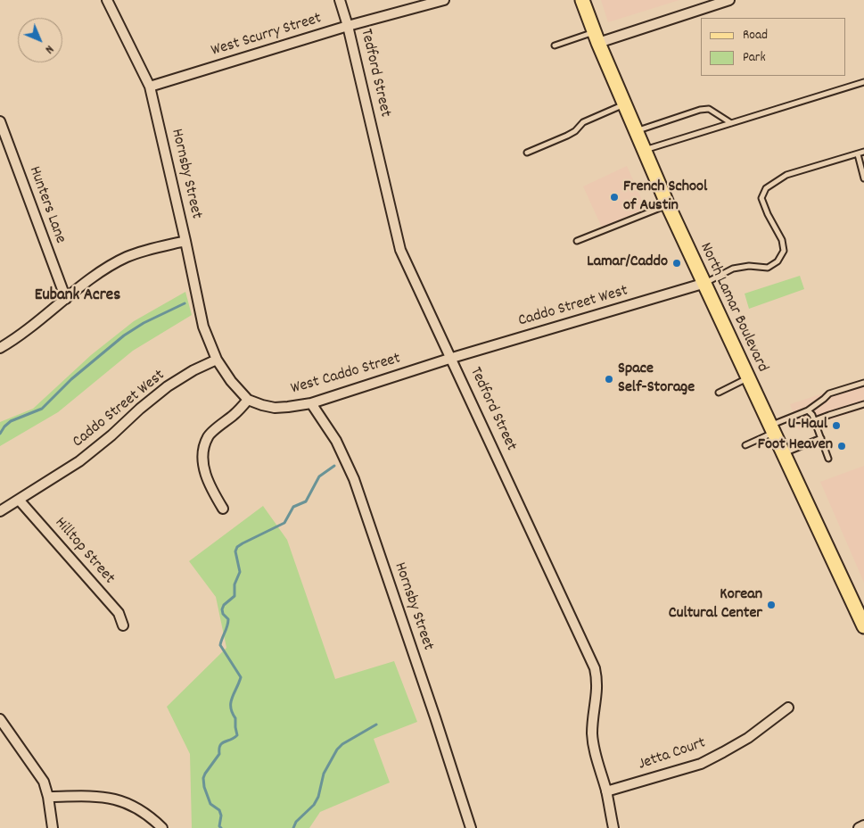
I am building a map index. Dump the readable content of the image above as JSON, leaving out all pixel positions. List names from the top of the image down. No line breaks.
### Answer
{"streets":{"main road":["North Lamar Boulevard"],"street":["West Scurry Street","Tedford Street","Hornsby Street","Hunters Lane","Caddo Street West","West Caddo Street","Hilltop Street","Jetta Court"]},"crossings":[["West Scurry Street","Tedford Street"],["West Scurry Street","Hornsby Street"],["Tedford Street","Caddo Street West"],["Tedford Street","West Caddo Street"],["Tedford Street","Jetta Court"],["Hornsby Street","Caddo Street West"],["Hornsby Street","West Caddo Street"],["Caddo Street West","North Lamar Boulevard"],["Caddo Street West","West Caddo Street"],["Caddo Street West","Hilltop Street"]],"districts":["Eubank Acres"],"places":["French School of Austin","Lamar/Caddo","Space Self-Storage","U-Haul","Foot Heaven","Korean Cultural Center"],"legend":["Road","Park"],"north":"bottom right"}
